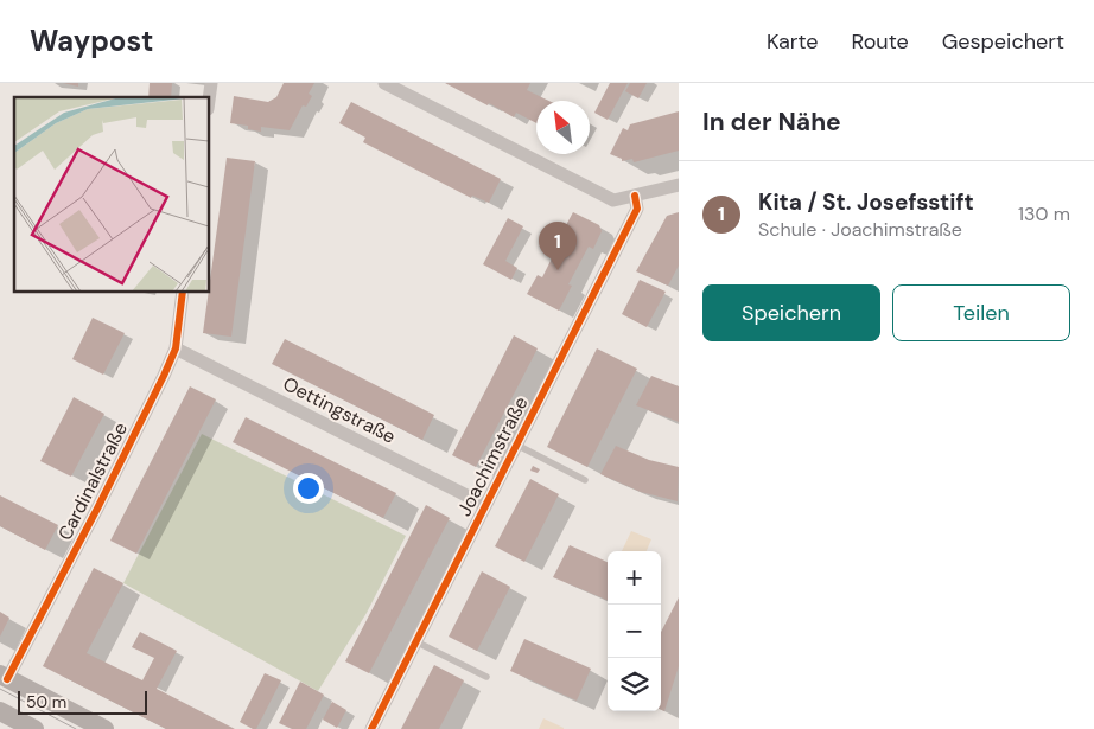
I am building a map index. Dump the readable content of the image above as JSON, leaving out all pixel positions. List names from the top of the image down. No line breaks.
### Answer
{"streets":{"street":["Oettingstraße","Joachimstraße","Cardinalstraße"]},"crossings":[["Oettingstraße","Joachimstraße"],["Oettingstraße","Cardinalstraße"]],"scale_bar":"50 m","north":"top left","page":{"header":"Waypost","nav":["Karte","Route","Gespeichert"],"heading":"In der Nähe","list":[{"mark":"1","name":"Kita / St. Josefsstift","note":"Schule · Joachimstraße","value":"130 m"}],"pins":"1","buttons":["Speichern","Teilen"],"map_buttons":["+","−"],"scale":"50 m"}}
